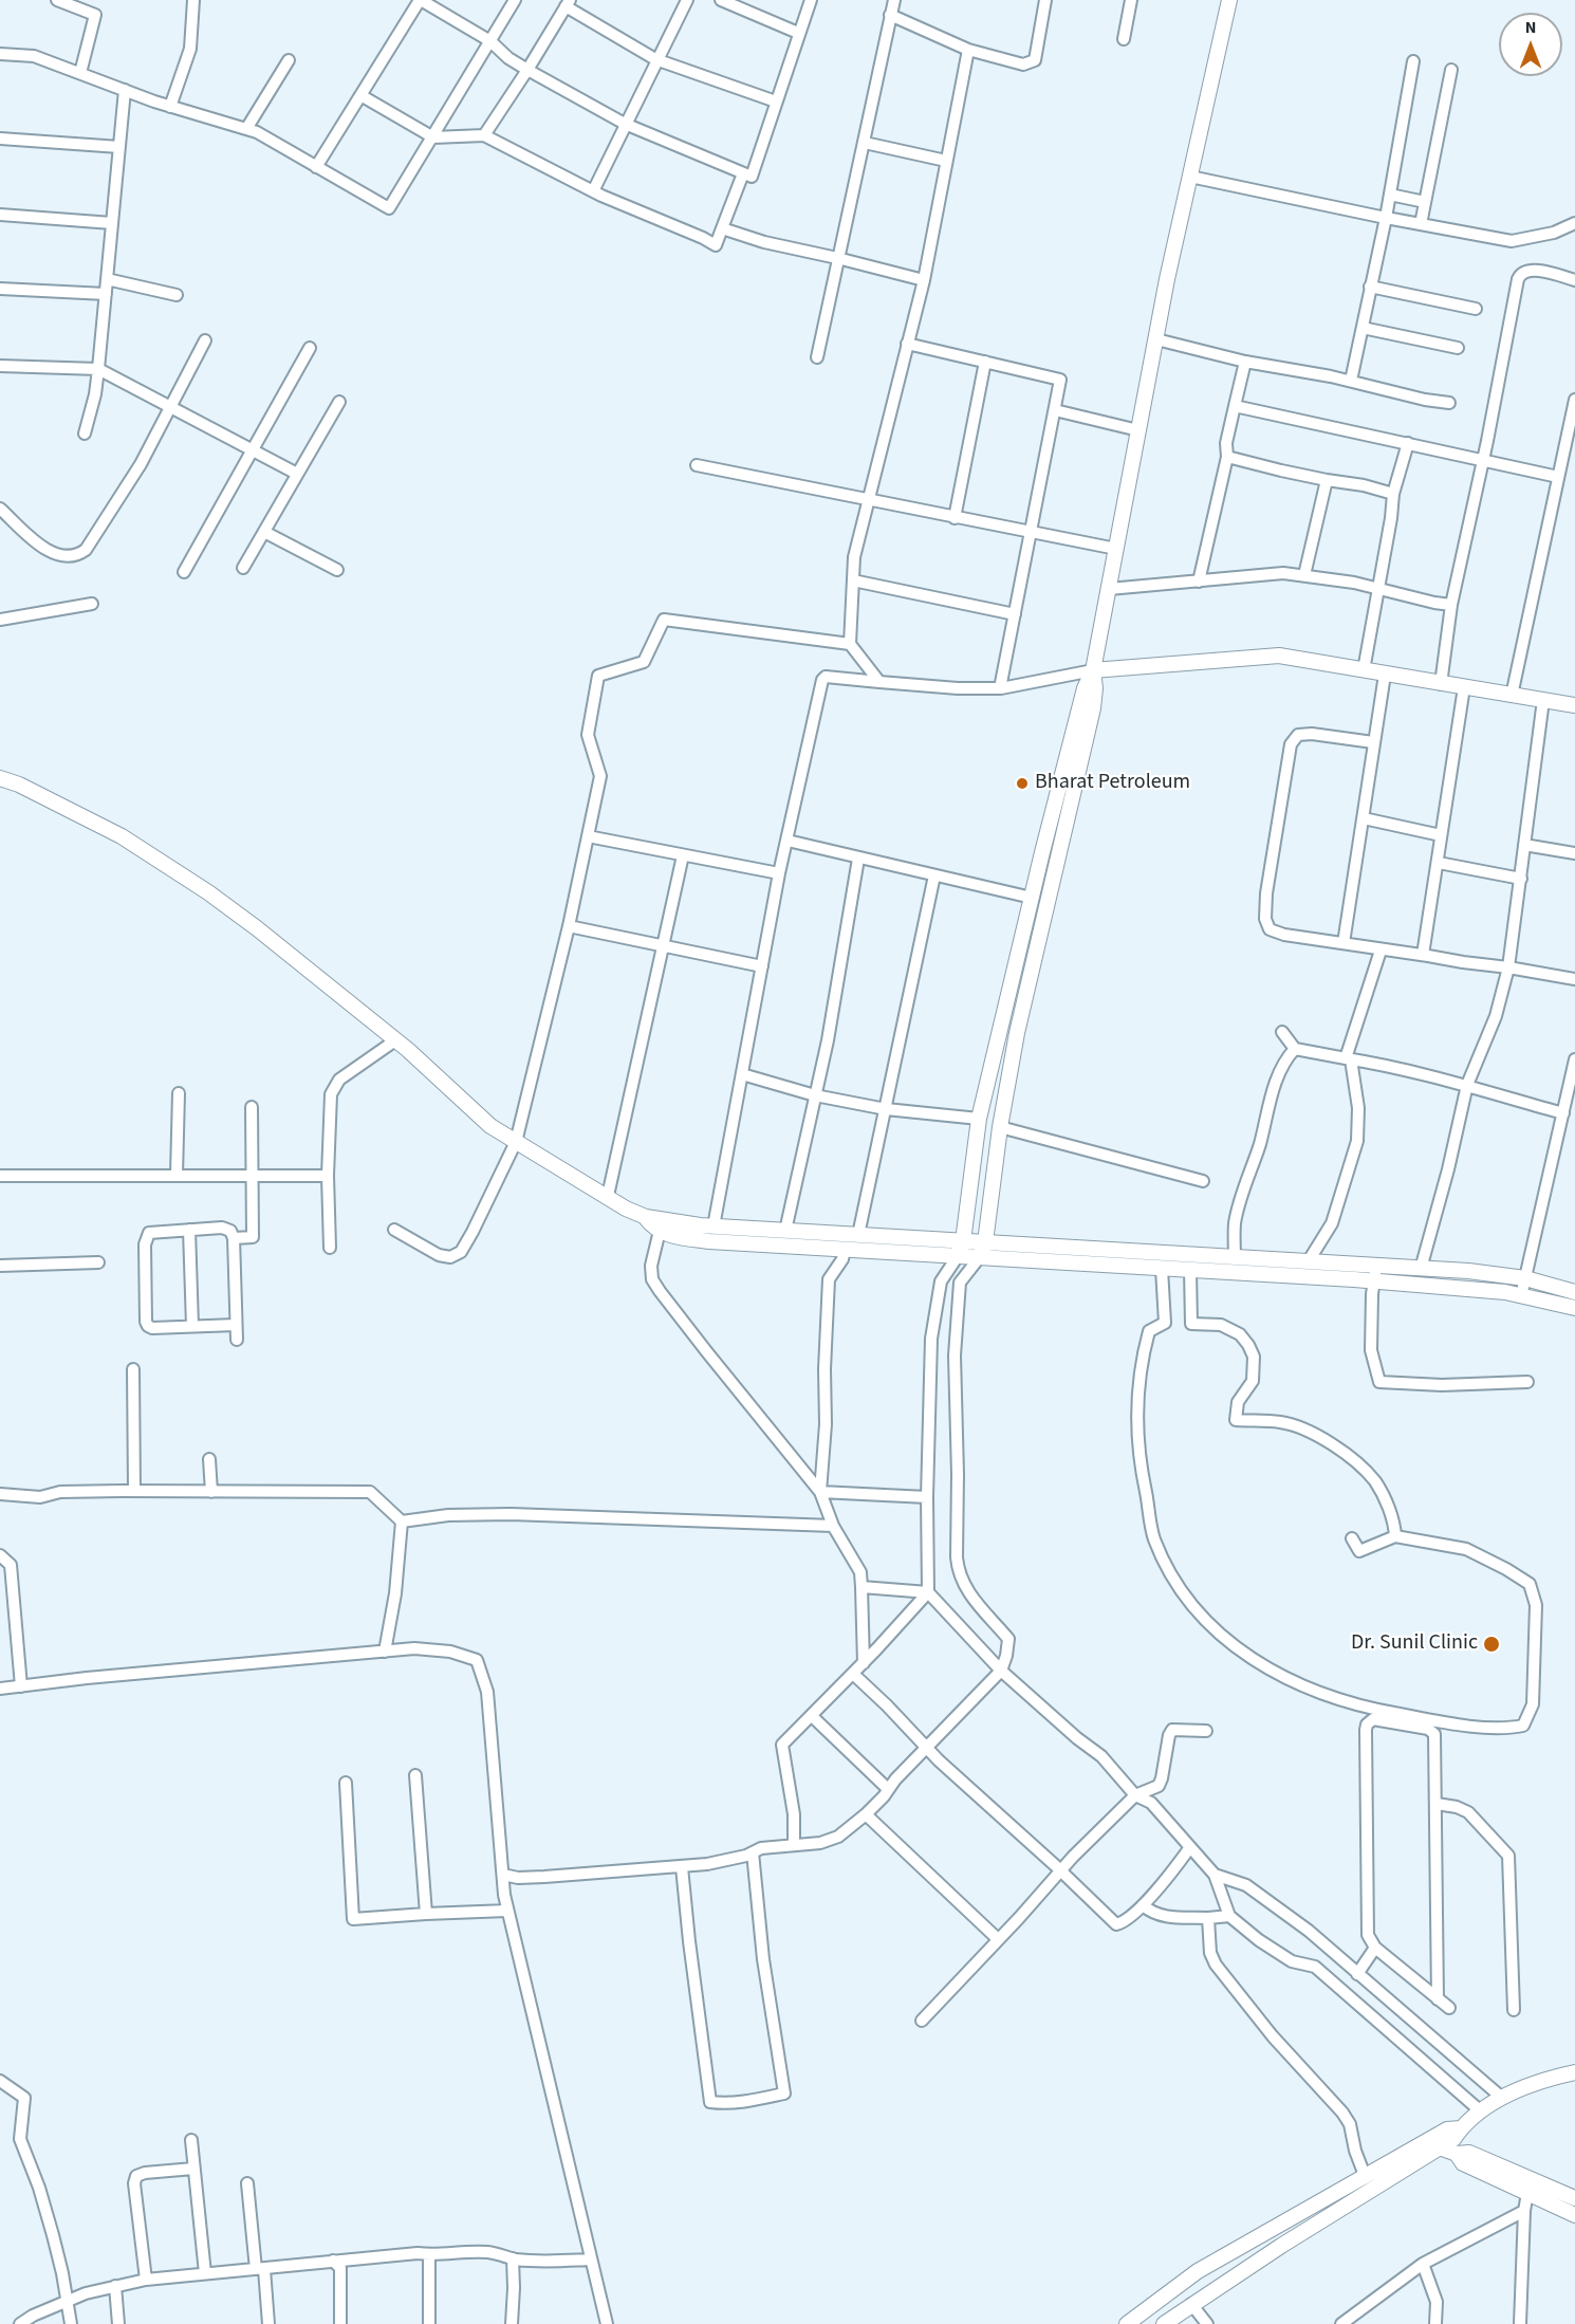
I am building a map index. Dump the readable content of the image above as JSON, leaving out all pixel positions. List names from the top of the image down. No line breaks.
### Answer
{"places":["Bharat Petroleum","Dr. Sunil Clinic"],"north":"top"}
